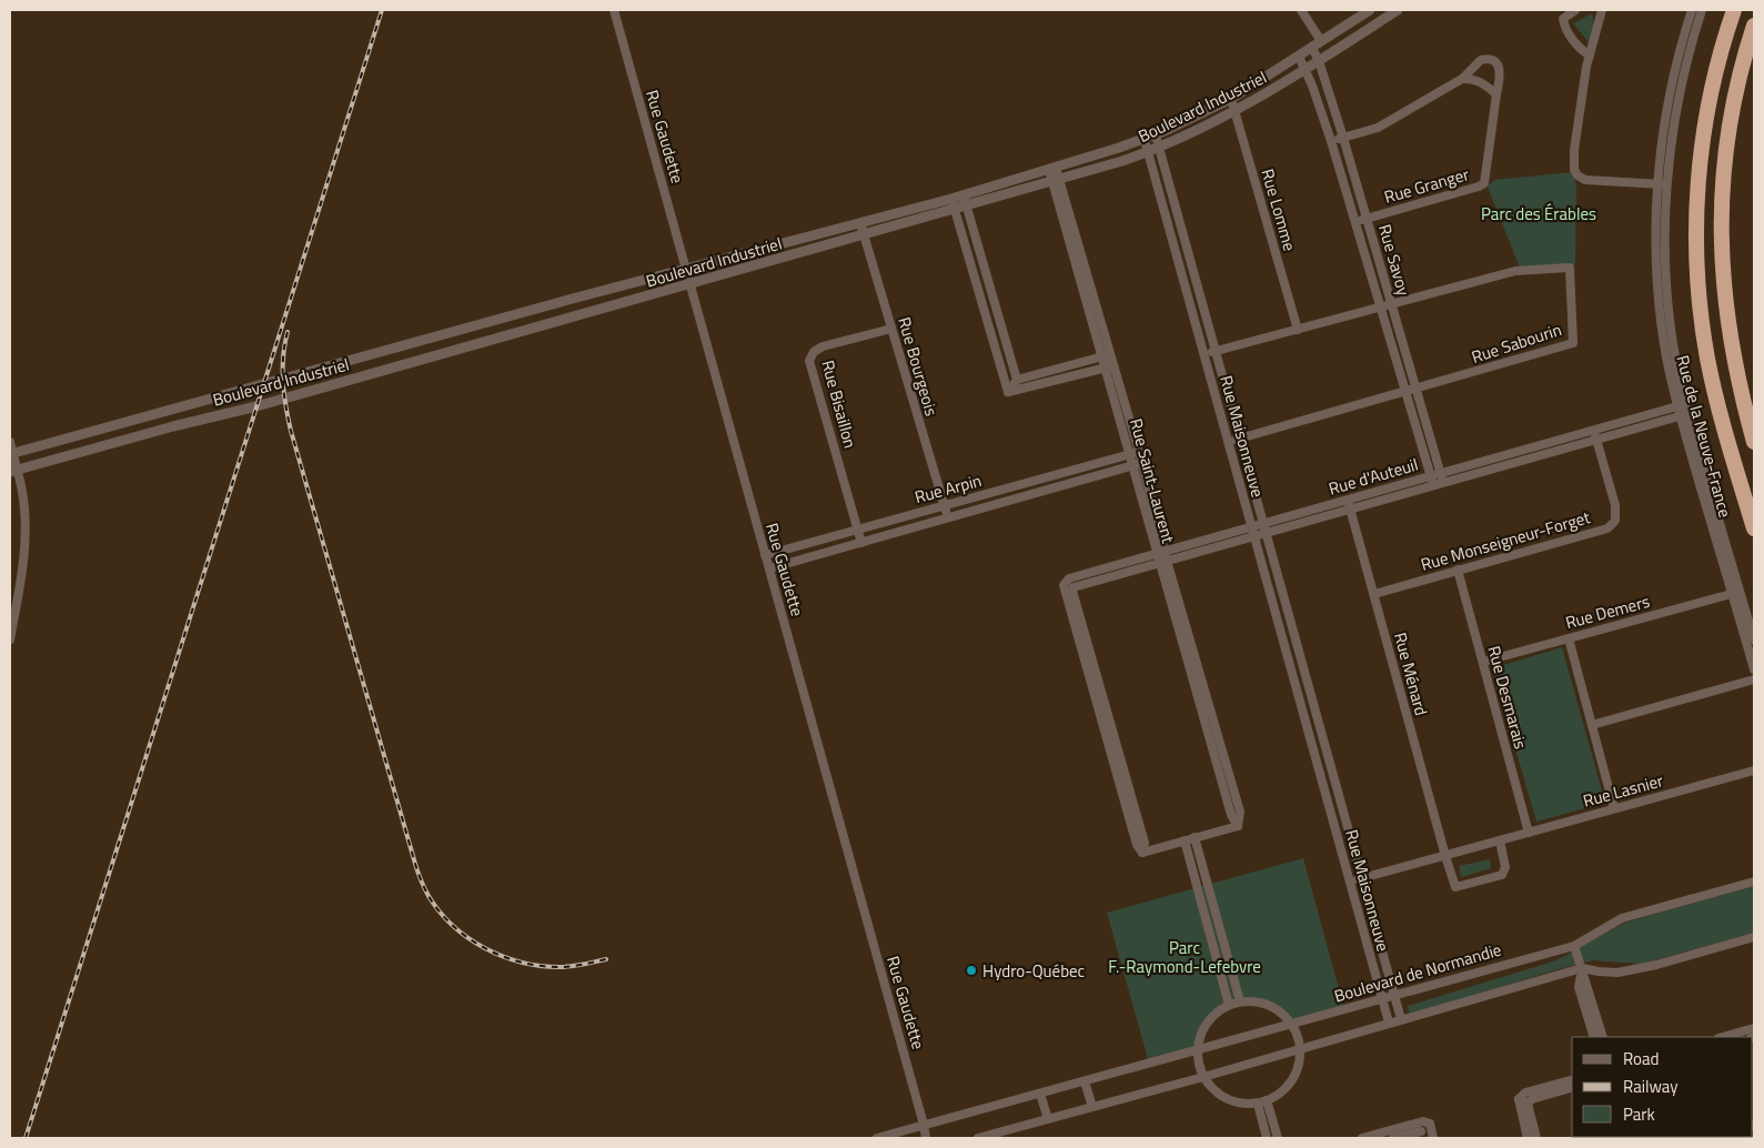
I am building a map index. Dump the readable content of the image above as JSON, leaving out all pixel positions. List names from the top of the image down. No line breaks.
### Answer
{"streets":{"street":["Boulevard Industriel","Rue Gaudette","Rue Granger","Rue Lomme","Rue Savoy","Rue Sabourin","Rue Bourgeois","Rue Bisaillon","Rue Maisonneuve","Rue de la Neuve-France","Rue d'Auteuil","Rue Saint-Laurent","Rue Arpin","Rue Monseigneur-Forget","Rue Demers","Rue Ménard","Rue Desmarais","Rue Lasnier","Boulevard de Normandie"]},"crossings":[["Boulevard Industriel","Rue Gaudette"],["Boulevard Industriel","Rue Lomme"],["Boulevard Industriel","Rue Savoy"],["Boulevard Industriel","Rue Bourgeois"],["Boulevard Industriel","Rue Maisonneuve"],["Boulevard Industriel","Rue Saint-Laurent"],["Rue Gaudette","Rue Arpin"],["Rue Gaudette","Boulevard de Normandie"],["Rue Granger","Rue Savoy"],["Rue Savoy","Rue Sabourin"],["Rue Savoy","Rue d'Auteuil"],["Rue Bourgeois","Rue Bisaillon"],["Rue Bourgeois","Rue Arpin"],["Rue Bisaillon","Rue Arpin"],["Rue Maisonneuve","Rue d'Auteuil"],["Rue Maisonneuve","Rue Lasnier"],["Rue Maisonneuve","Boulevard de Normandie"],["Rue de la Neuve-France","Rue d'Auteuil"],["Rue de la Neuve-France","Rue Demers"],["Rue d'Auteuil","Rue Saint-Laurent"],["Rue d'Auteuil","Rue Monseigneur-Forget"],["Rue d'Auteuil","Rue Ménard"],["Rue Saint-Laurent","Rue Arpin"],["Rue Monseigneur-Forget","Rue Ménard"],["Rue Monseigneur-Forget","Rue Desmarais"],["Rue Demers","Rue Desmarais"],["Rue Ménard","Rue Lasnier"],["Rue Desmarais","Rue Lasnier"]],"parks":["Parc des Érables","Parc F.-Raymond-Lefebvre"],"places":["Hydro-Québec"],"legend":["Road","Railway","Park"]}
